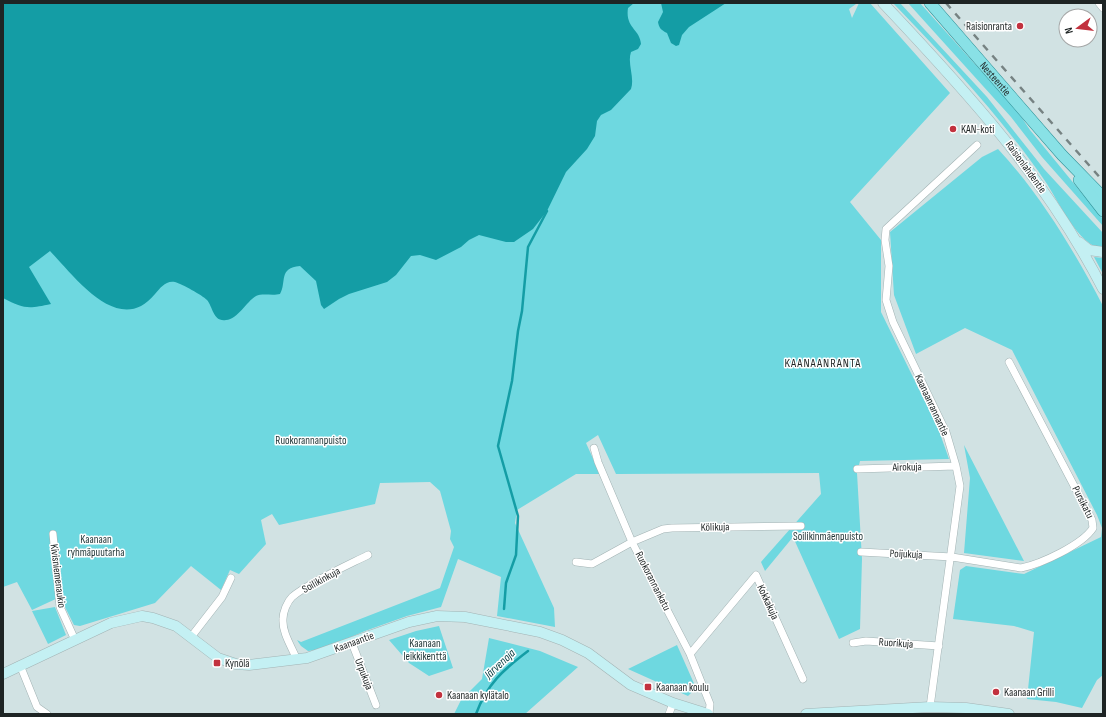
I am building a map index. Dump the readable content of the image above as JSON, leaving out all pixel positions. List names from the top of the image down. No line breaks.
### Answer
{"streets":{"main road":["Nesteentie"],"street":["Raisionlahdentie","Kaanaanrannantie","Airokuja","Pursikatu","Kölikuja","Poijukuja","Kivisniemenaukio","Soilikinkuja","Ruokorannankatu","Kokkakuja","Kaanaantie","Ruorikuja","Urpukuja"]},"crossings":[["Kaanaanrannantie","Airokuja"],["Kaanaanrannantie","Pursikatu"],["Kaanaanrannantie","Poijukuja"],["Kaanaanrannantie","Ruorikuja"],["Pursikatu","Poijukuja"],["Kölikuja","Ruokorannankatu"],["Kivisniemenaukio","Kaanaantie"],["Soilikinkuja","Kaanaantie"],["Ruokorannankatu","Kokkakuja"],["Ruokorannankatu","Kaanaantie"],["Kaanaantie","Urpukuja"]],"districts":["KAANAANRANTA"],"water":["Järvenoja"],"parks":["Ruokorannanpuisto","Soilikinmäenpuisto","Kaanaan ryhmäpuutarha","Kaanaan leikkikenttä"],"places":{"other":["Raisionranta","KAN-koti","Kaanaan Grilli","Kaanaan kylätalo"],"transit":["Kynölä","Kaanaan koulu"]},"north":"left"}
